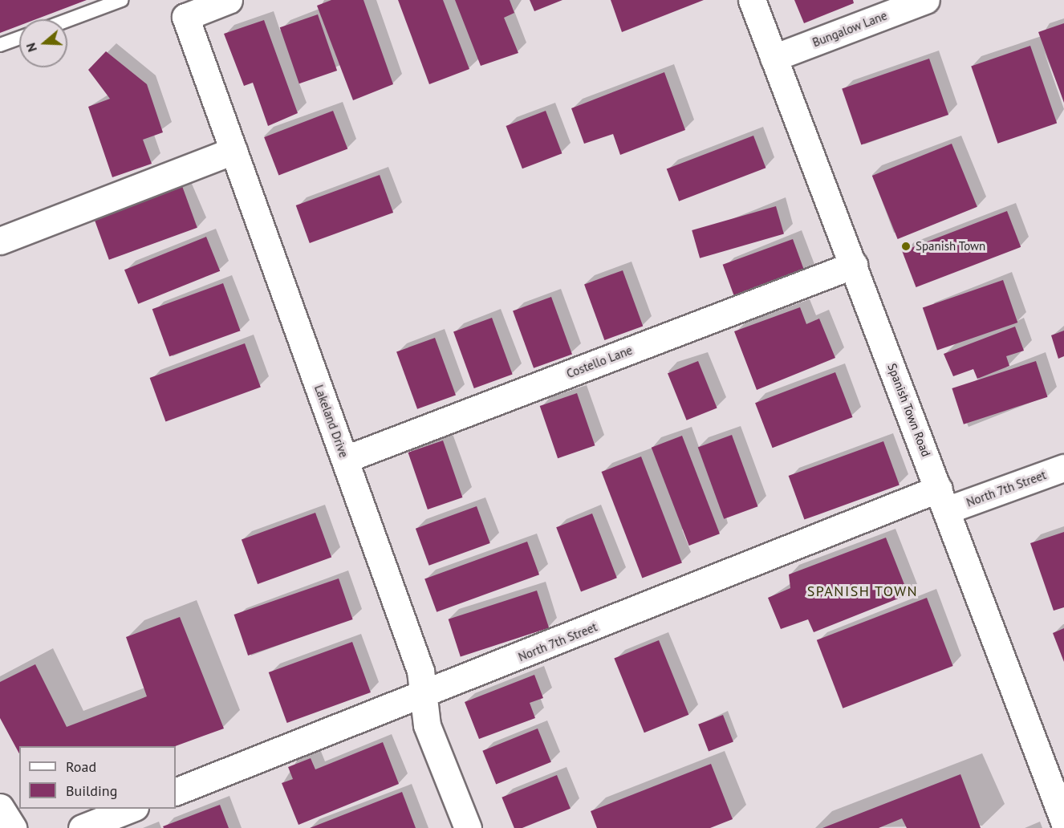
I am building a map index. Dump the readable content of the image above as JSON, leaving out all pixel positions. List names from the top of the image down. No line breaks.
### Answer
{"streets":{"street":["Bungalow Lane","Costello Lane","Spanish Town Road","Lakeland Drive","North 7th Street"]},"crossings":[["Bungalow Lane","Spanish Town Road"],["Costello Lane","Spanish Town Road"],["Costello Lane","Lakeland Drive"],["Spanish Town Road","North 7th Street"],["Lakeland Drive","North 7th Street"]],"districts":["SPANISH TOWN"],"places":["Spanish Town"],"legend":["Road","Building"],"north":"left"}
